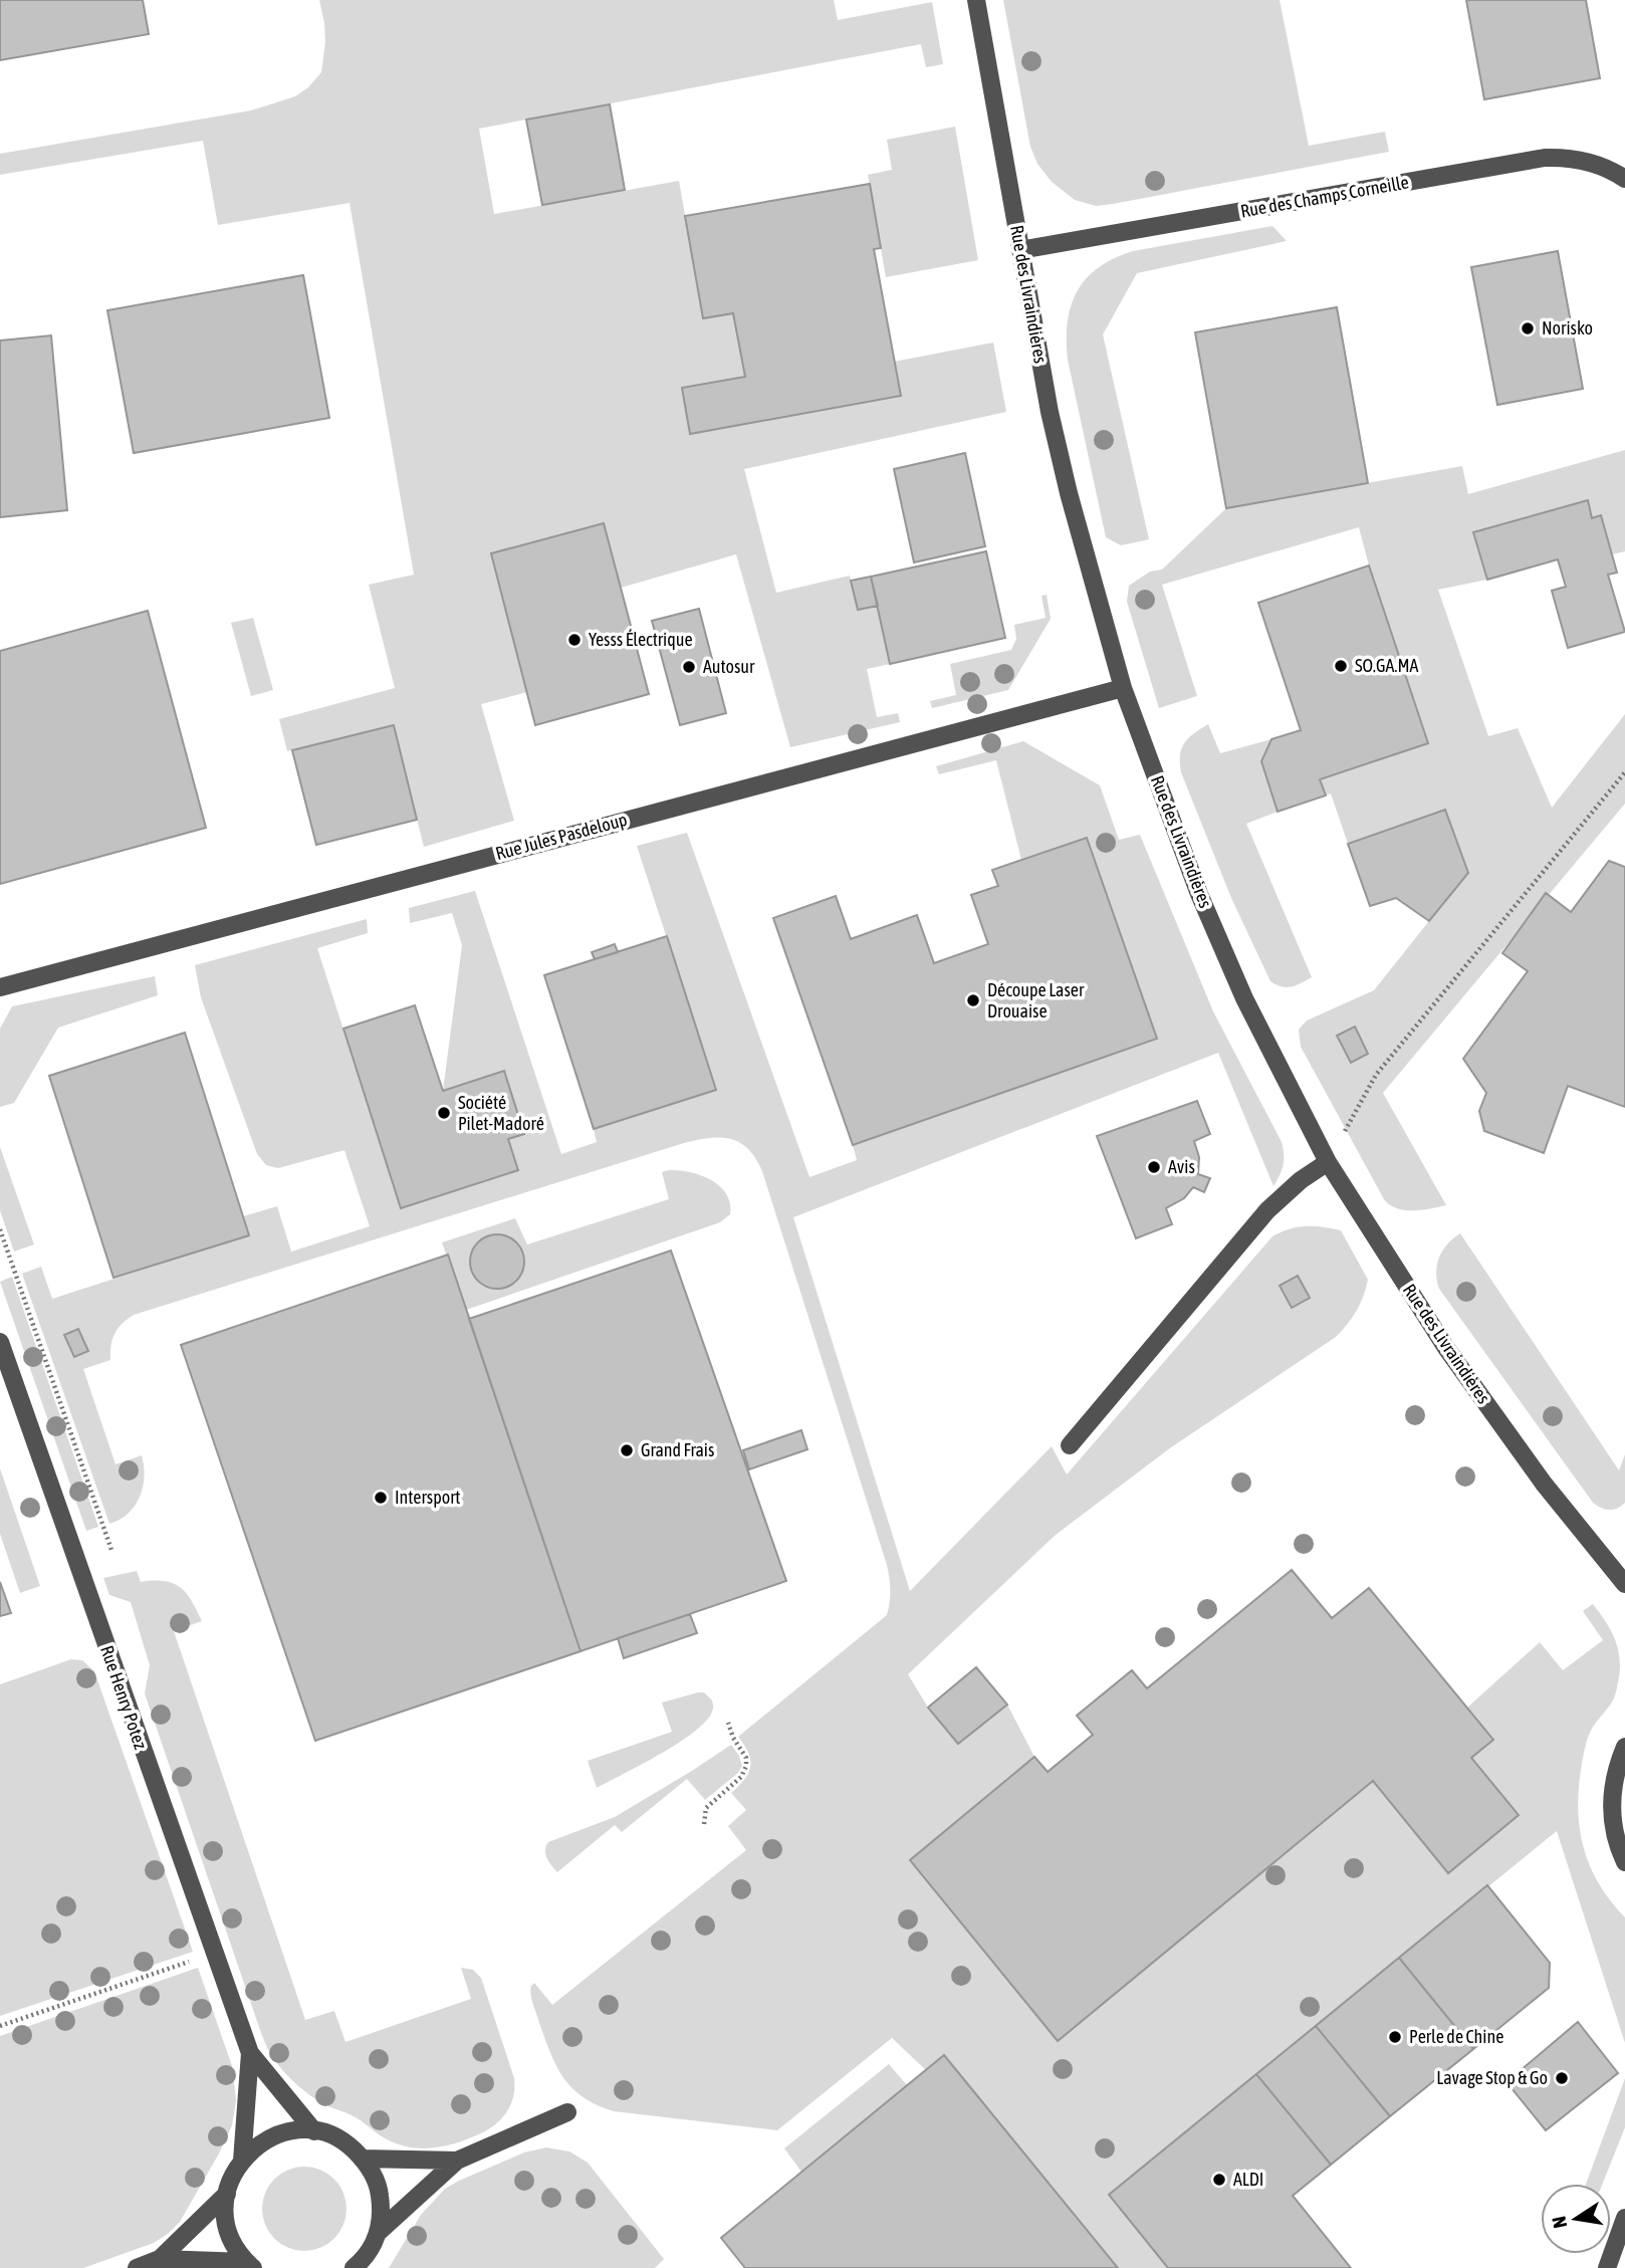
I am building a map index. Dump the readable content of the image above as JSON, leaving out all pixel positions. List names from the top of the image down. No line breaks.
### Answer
{"streets":{"street":["Rue des Champs Corneille","Rue des Livraindières","Rue Jules Pasdeloup","Rue Henry Potez"]},"crossings":[["Rue des Champs Corneille","Rue des Livraindières"],["Rue des Livraindières","Rue Jules Pasdeloup"]],"places":["Norisko","Yesss Électrique","SO.GA.MA","Autosur","Découpe Laser Drouaise","Société Pilet-Madoré","Avis","Grand Frais","Intersport","Perle de Chine","Lavage Stop & Go","ALDI"],"north":"left"}
